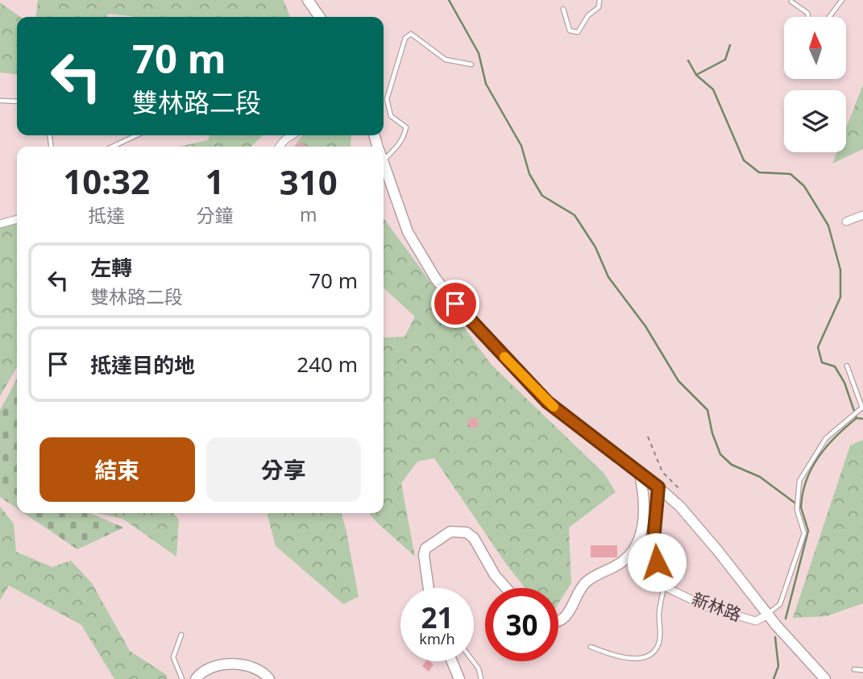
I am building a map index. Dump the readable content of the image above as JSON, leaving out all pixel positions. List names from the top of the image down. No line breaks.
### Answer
{"streets":{"street":["新林路"]},"north":"top","page":{"turn":["70 m","雙林路二段"],"eta":["10:32","抵達","1","分鐘","310","m"],"list":[{"name":"左轉","note":"雙林路二段","value":"70 m"},{"name":"抵達目的地","value":"240 m"}],"buttons":["結束","分享"],"speed":"21 km/h","limit":"30"}}
